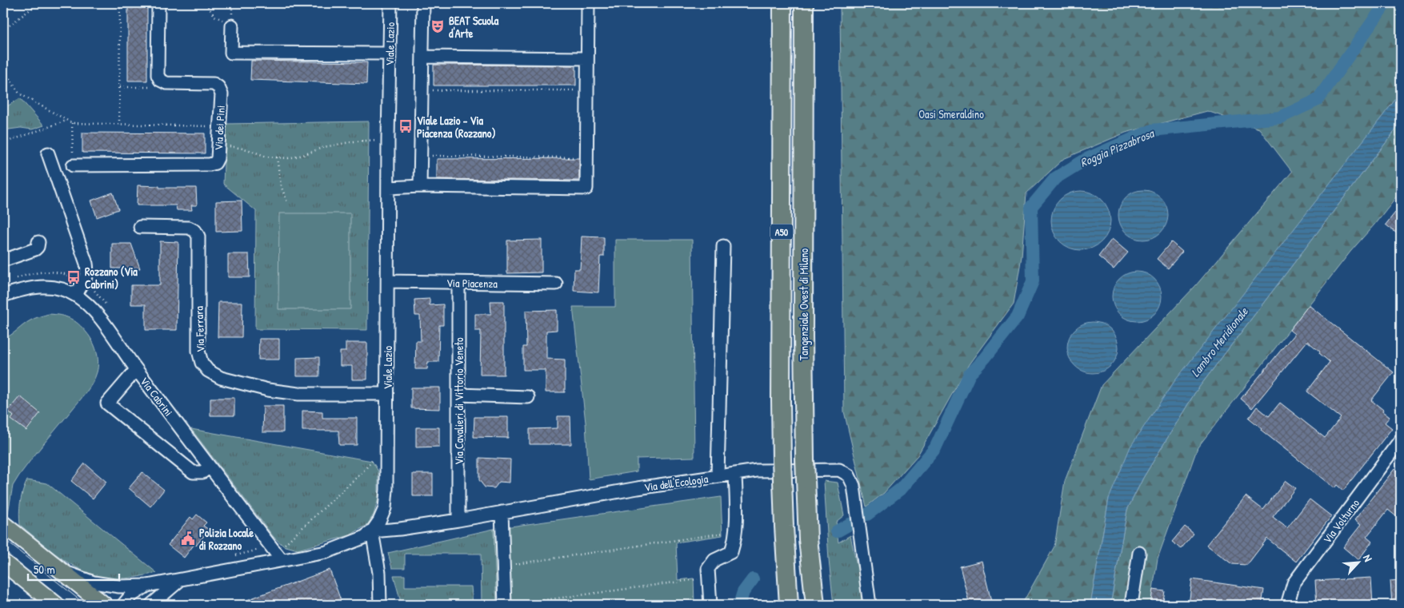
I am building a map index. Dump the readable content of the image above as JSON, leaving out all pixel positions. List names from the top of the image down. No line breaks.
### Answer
{"streets":{"highway":["A50","Tangenziale Ovest di Milano"],"street":["Viale Lazio","Via dei Pini","Via Piacenza","Via Ferrara","Via Cabrini","Via Cavalieri di Vittorio Veneto","Via dell'Ecologia","Via Volturno"]},"crossings":[["Viale Lazio","Via Piacenza"],["Viale Lazio","Via Ferrara"],["Viale Lazio","Via dell'Ecologia"],["Via Piacenza","Via Cavalieri di Vittorio Veneto"],["Via Cavalieri di Vittorio Veneto","Via dell'Ecologia"]],"water":["Roggia Pizzabrosa","Lambro Meridionale"],"parks":["Oasi Smeraldino"],"places":{"theatre":["BEAT Scuola d'Arte"],"bus stop":["Viale Lazio - Via Piacenza (Rozzano)","Rozzano (Via Cabrini)"],"public building":["Polizia Locale di Rozzano"]},"scale_bar":"50 m","north":"top right"}
